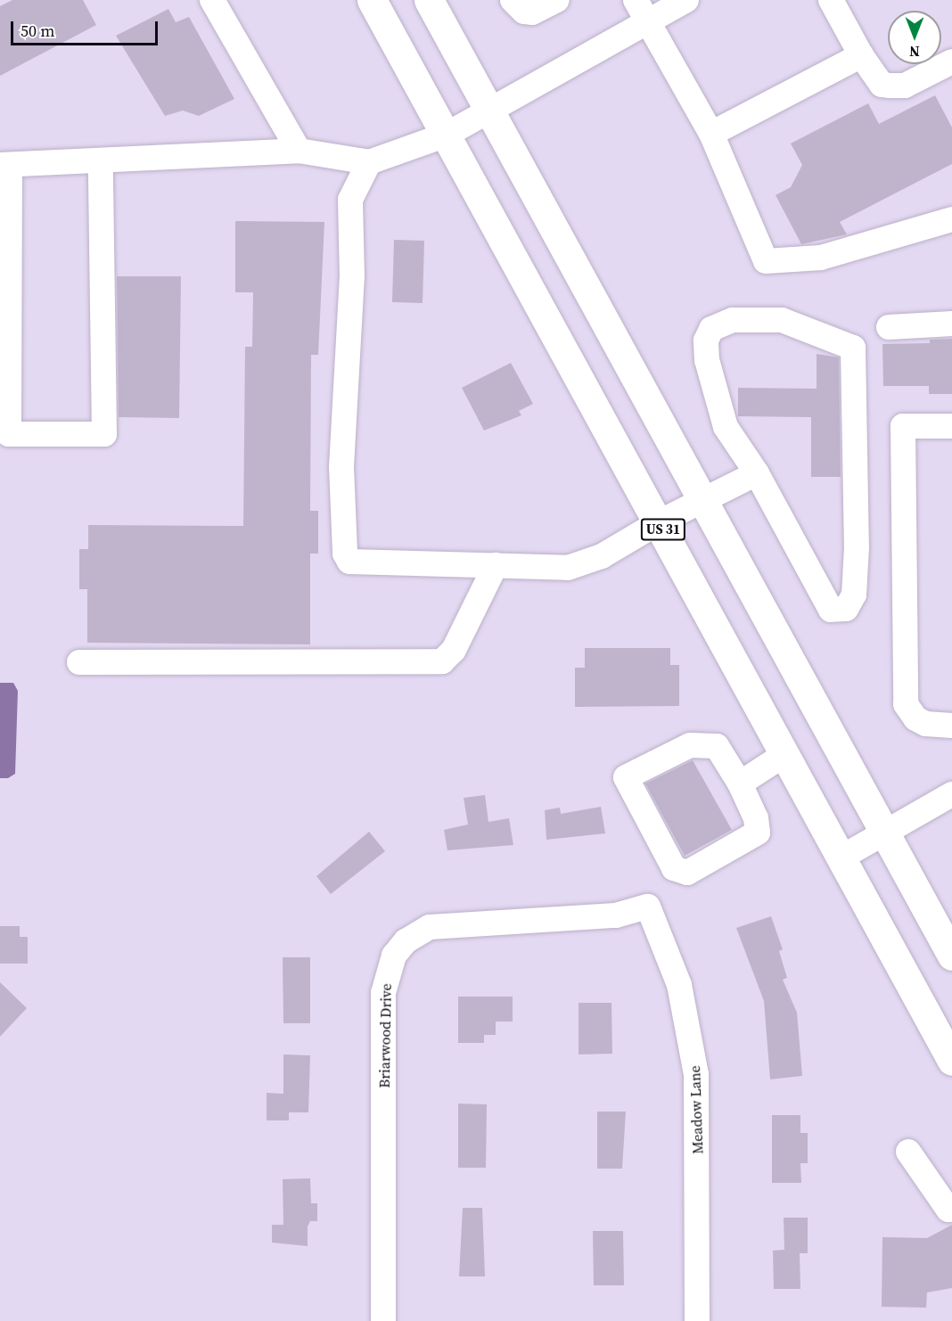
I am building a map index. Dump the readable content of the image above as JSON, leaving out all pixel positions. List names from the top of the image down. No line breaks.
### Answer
{"streets":{"main road":["US 31"],"street":["Briarwood Drive","Meadow Lane"]},"crossings":[["Briarwood Drive","Meadow Lane"]],"scale_bar":"50 m","north":"bottom"}
